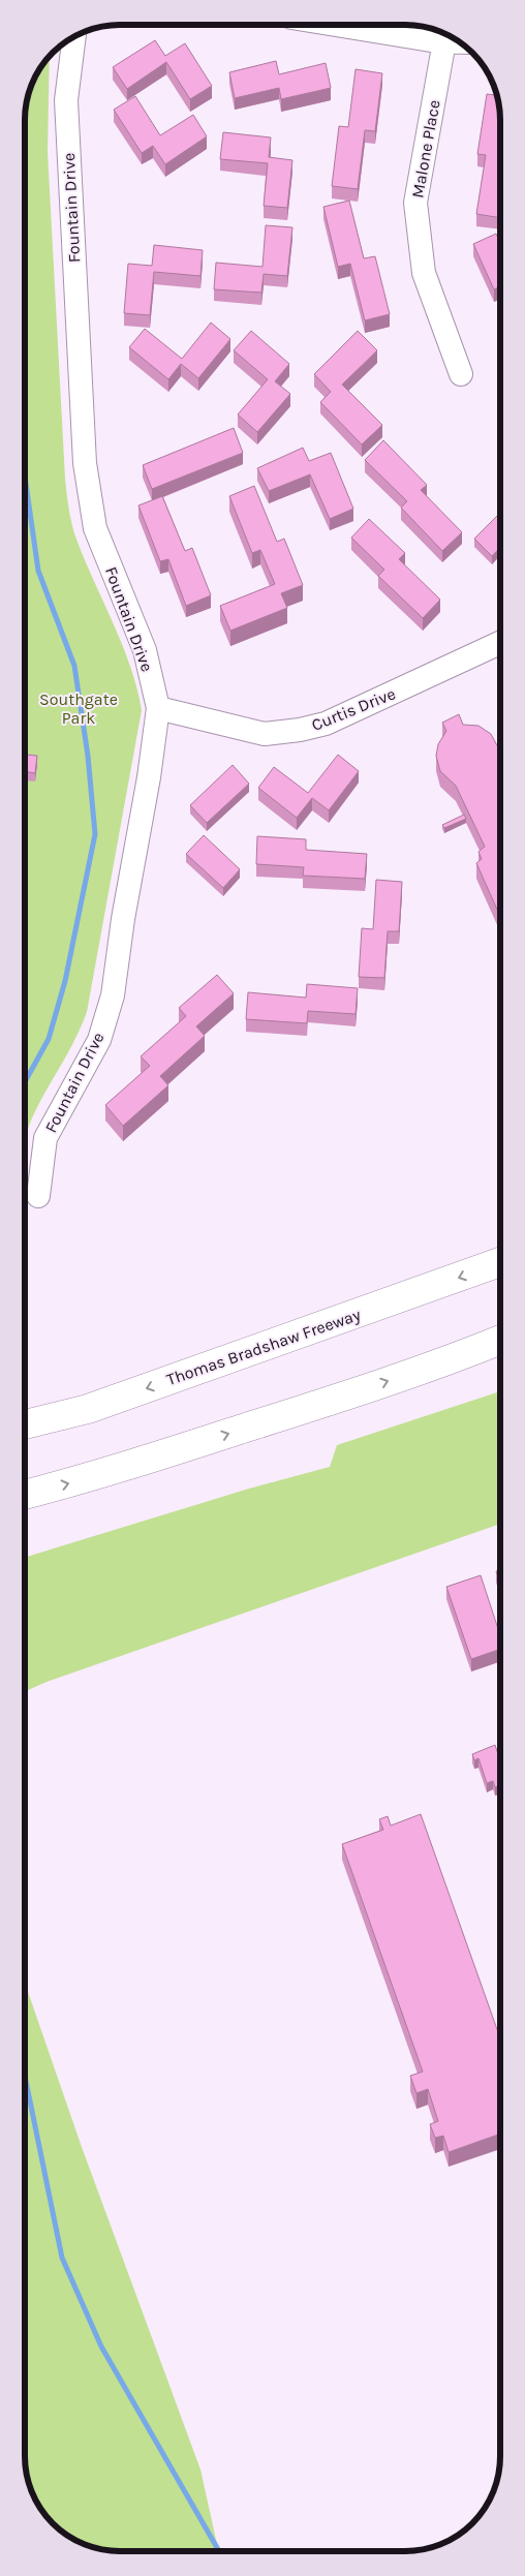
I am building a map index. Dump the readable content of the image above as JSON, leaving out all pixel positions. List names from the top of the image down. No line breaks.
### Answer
{"streets":{"highway":["Thomas Bradshaw Freeway"],"street":["Malone Place","Fountain Drive","Curtis Drive"]},"crossings":[["Fountain Drive","Curtis Drive"]],"parks":["Southgate Park"]}
